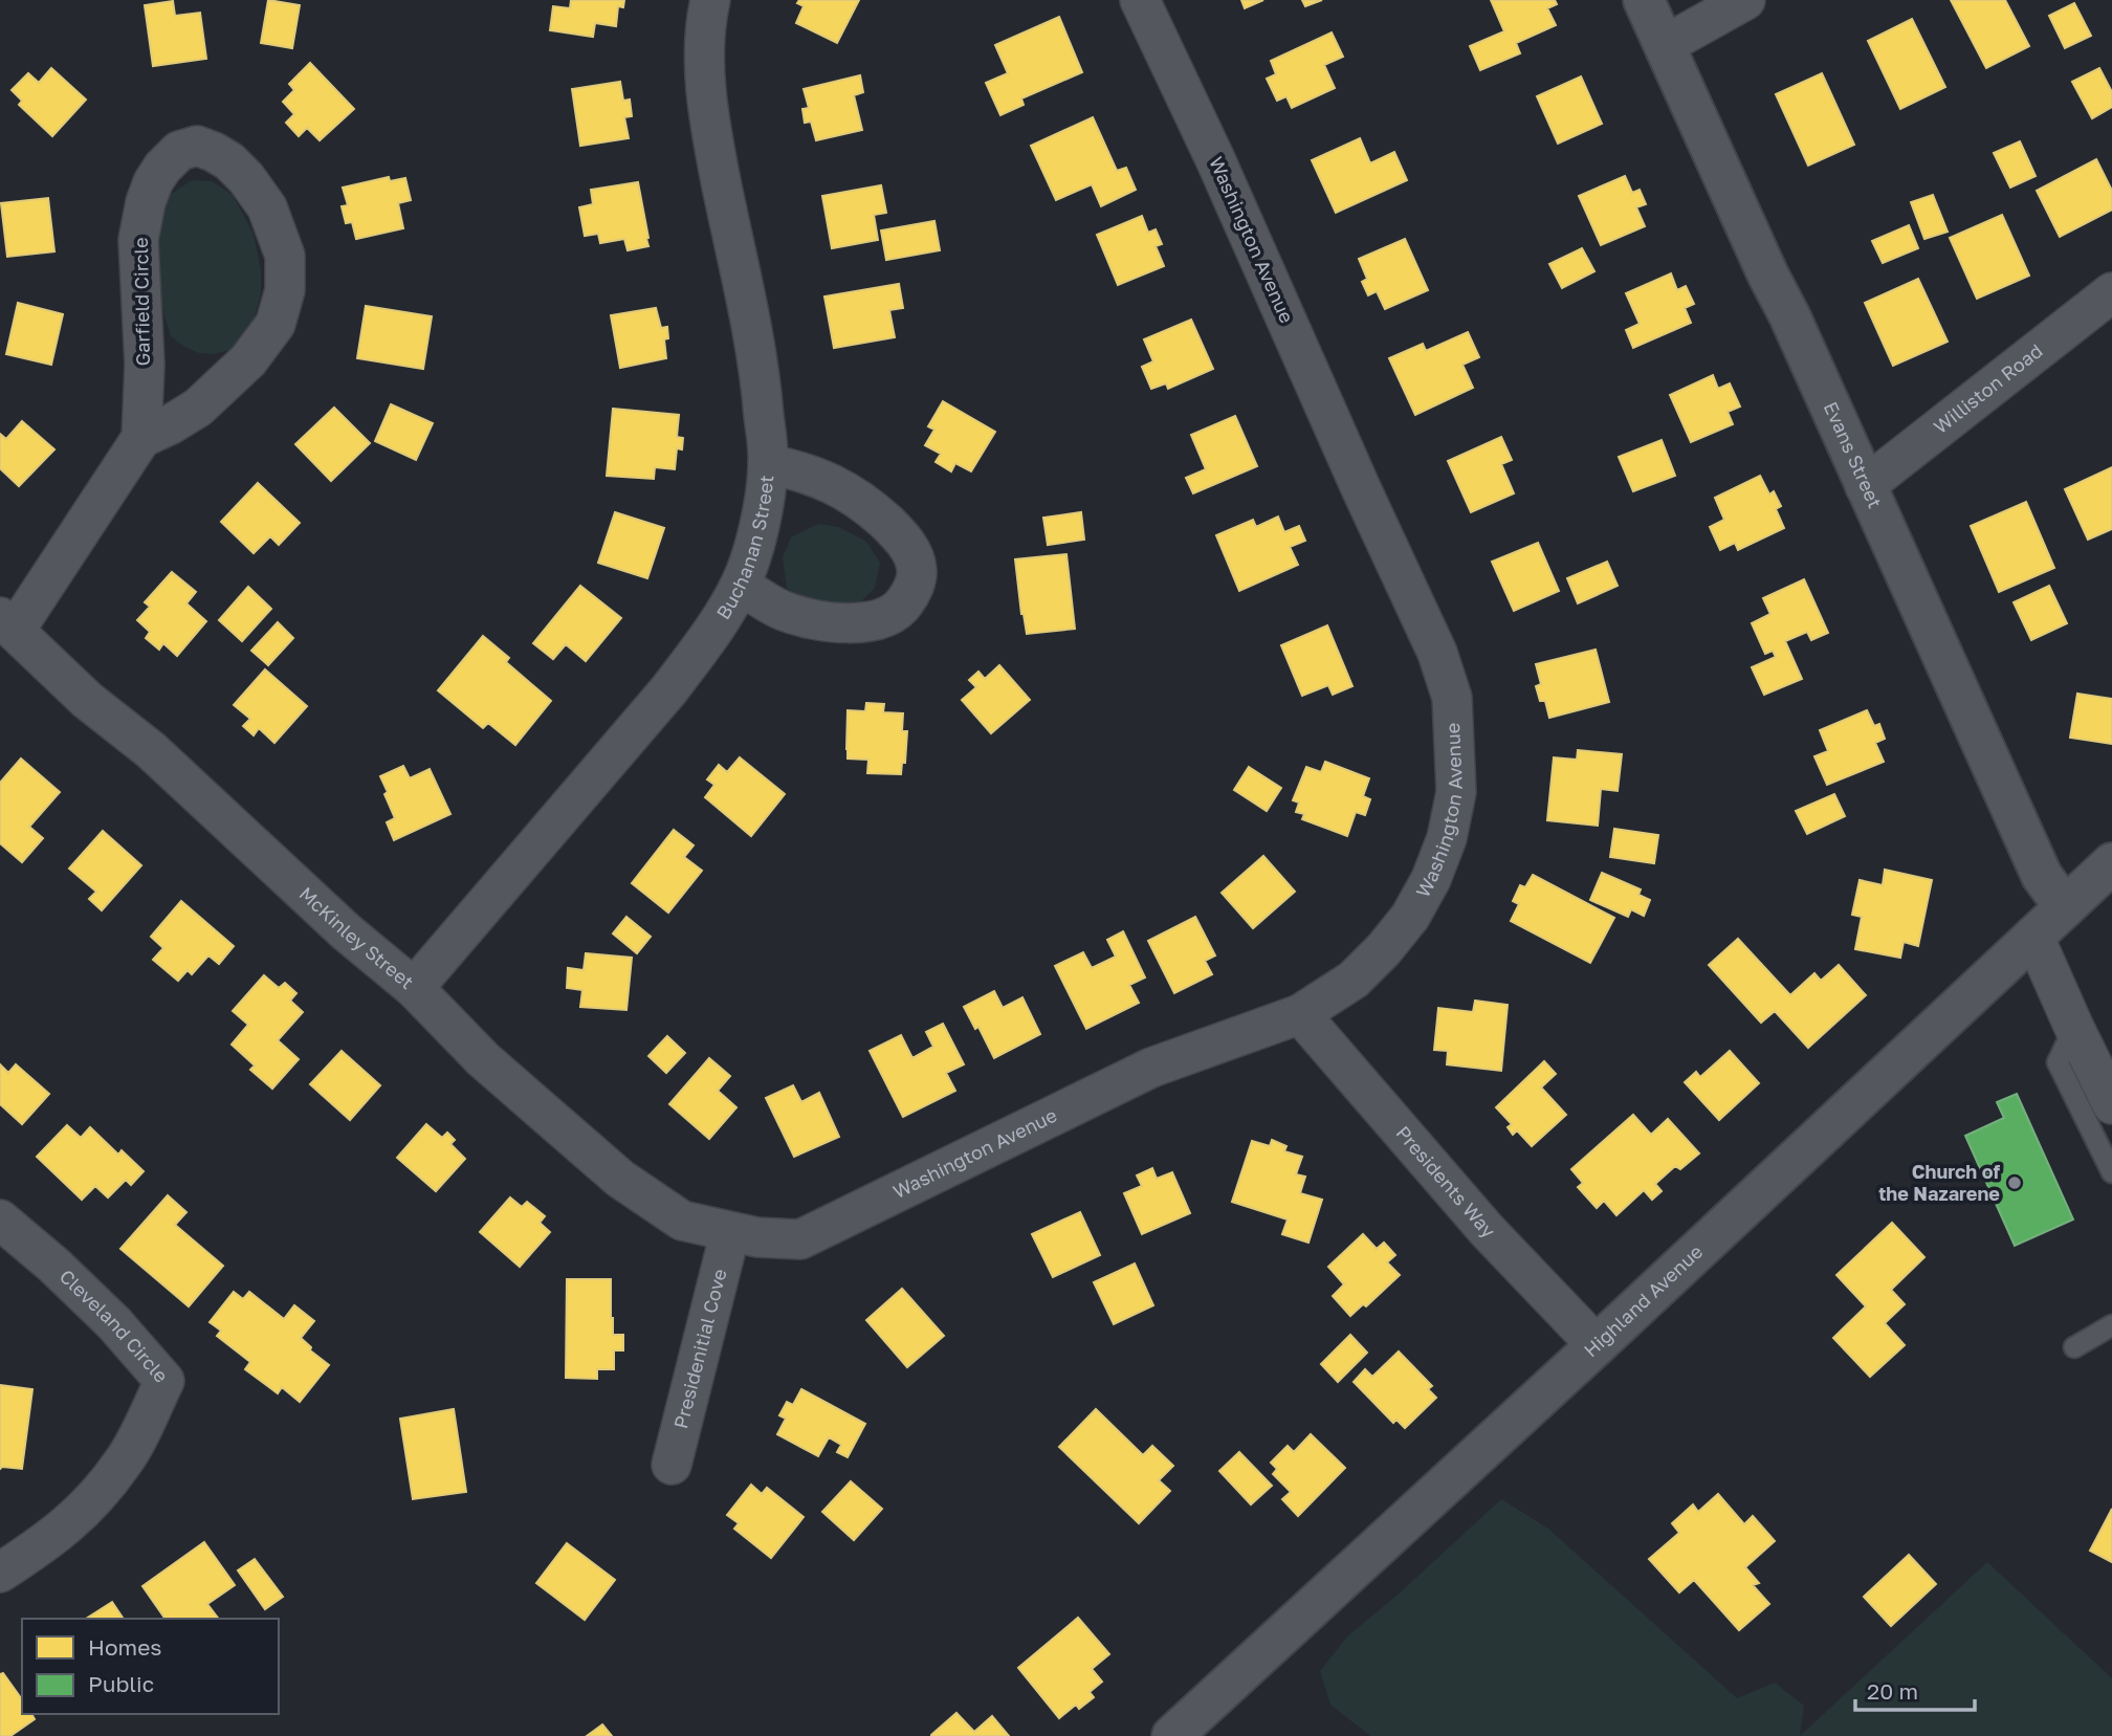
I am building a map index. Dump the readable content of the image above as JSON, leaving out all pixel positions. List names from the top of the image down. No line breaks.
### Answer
{"streets":{"street":["Washington Avenue","Garfield Circle","Williston Road","Evans Street","Buchanan Street","McKinley Street","Presidents Way","Highland Avenue","Cleveland Circle","Presidenitial Cove"]},"crossings":[["Washington Avenue","McKinley Street"],["Washington Avenue","Presidents Way"],["Washington Avenue","Presidenitial Cove"],["Williston Road","Evans Street"],["Evans Street","Highland Avenue"],["Buchanan Street","McKinley Street"],["McKinley Street","Presidenitial Cove"],["Presidents Way","Highland Avenue"]],"places":["Church of the Nazarene"],"legend":["Homes","Public"],"scale_bar":"20 m"}
